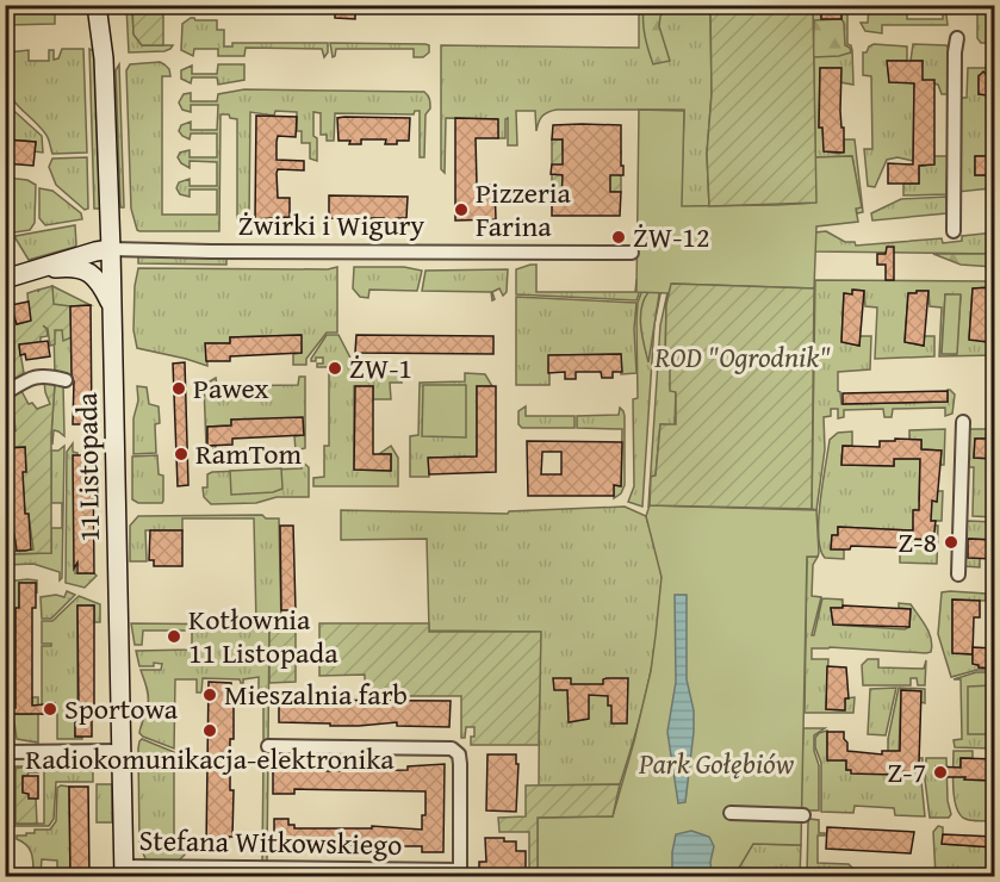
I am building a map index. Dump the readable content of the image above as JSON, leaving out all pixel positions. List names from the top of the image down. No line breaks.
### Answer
{"streets":{"main road":["Żwirki i Wigury","11 Listopada"],"street":["Stefana Witkowskiego"]},"crossings":[["Żwirki i Wigury","11 Listopada"],["11 Listopada","Stefana Witkowskiego"]],"parks":["ROD \"Ogrodnik\"","Park Gołębiów"],"places":["Pizzeria Farina","ŻW-12","ŻW-1","Pawex","RamTom","Z-8","Kotłownia 11 Listopada","Mieszalnia farb","Sportowa","Radiokomunikacja-elektronika","Z-7"]}
